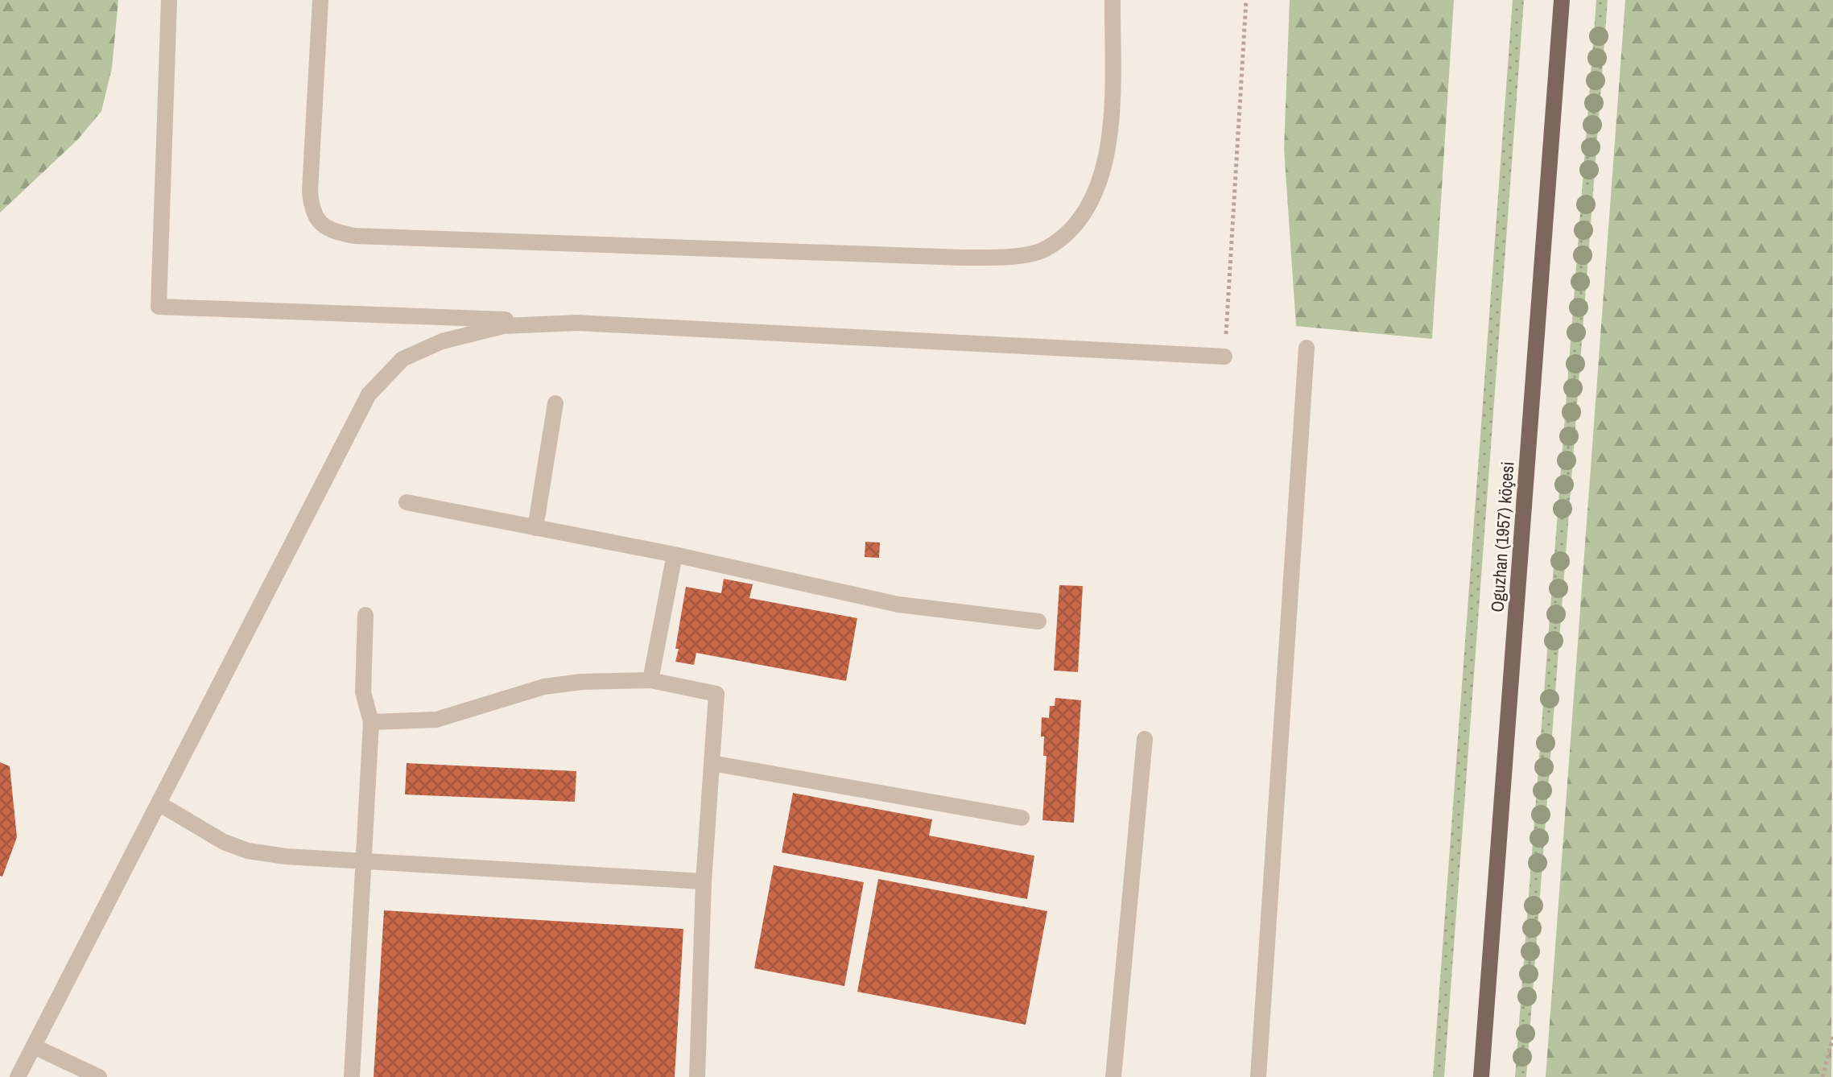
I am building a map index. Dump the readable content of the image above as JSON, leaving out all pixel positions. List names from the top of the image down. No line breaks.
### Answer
{"streets":{"main road":["Oguzhan (1957) köçesi"]}}
